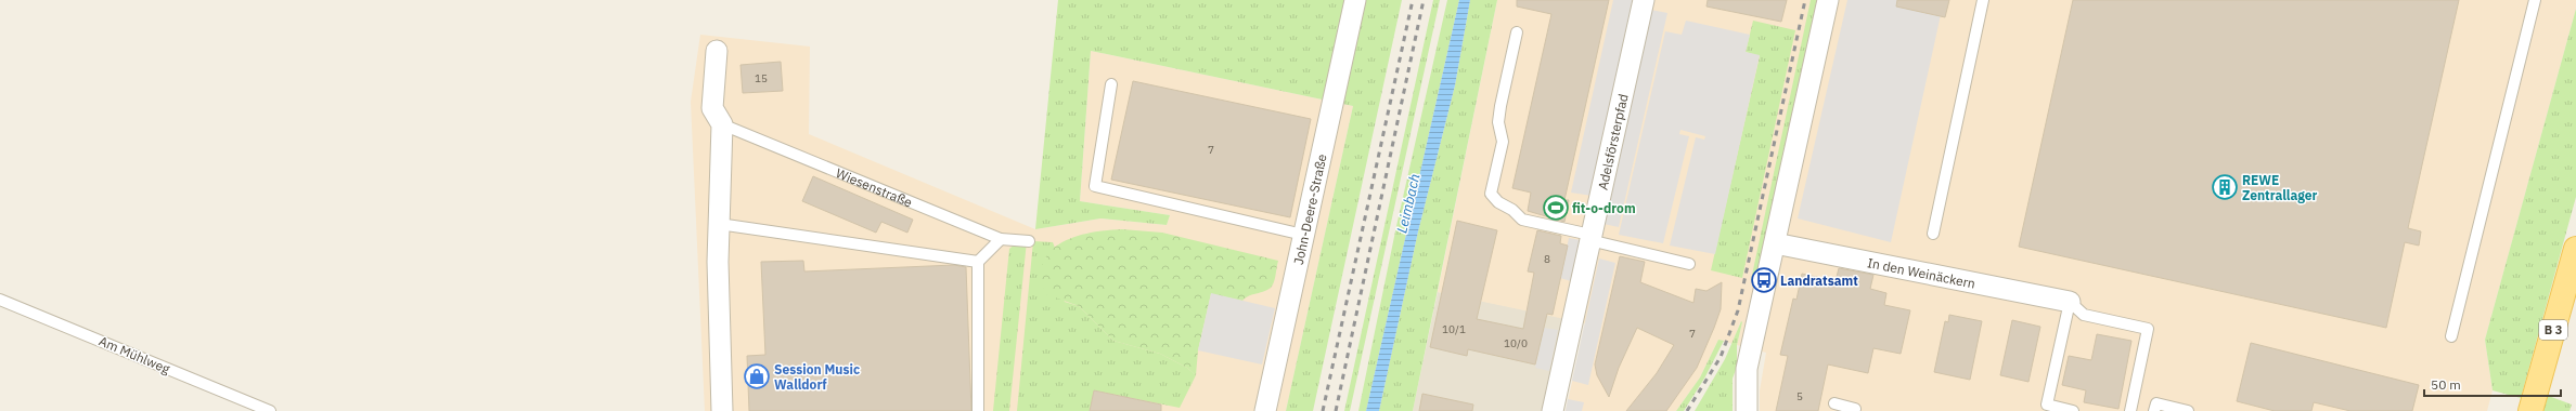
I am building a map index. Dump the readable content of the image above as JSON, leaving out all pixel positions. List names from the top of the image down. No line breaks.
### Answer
{"streets":{"main road":["B 3"],"street":["Adelsförsterpfad","John-Deere-Straße","In den Weinäckern"],"lane":["Wiesenstraße","Am Mühlweg"]},"water":["Leimbach"],"places":{"building":["REWE Zentrallager"],"sports":["fit-o-drom"],"bus stop":["Landratsamt"],"shop":["Session Music Walldorf"]},"house_numbers":["15","7","8","10/1","7","10/0","5"],"scale_bar":"50 m"}
